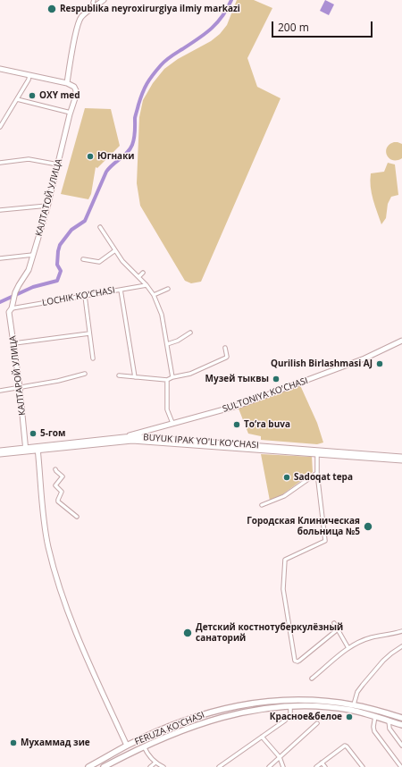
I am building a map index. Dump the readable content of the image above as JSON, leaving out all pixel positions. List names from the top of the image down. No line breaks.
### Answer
{"streets":{"main road":["FERUZA KO'CHASI"],"street":["КАЛТАТОЙ УЛИЦА","LOCHIK KO'CHASI","КАЛТАРОЙ УЛИЦА","SULTONIYA KO'CHASI","BUYUK IPAK YO'LI KO'CHASI"]},"crossings":[["КАЛТАТОЙ УЛИЦА","КАЛТАРОЙ УЛИЦА"],["LOCHIK KO'CHASI","КАЛТАРОЙ УЛИЦА"],["КАЛТАРОЙ УЛИЦА","BUYUK IPAK YO'LI KO'CHASI"],["SULTONIYA KO'CHASI","BUYUK IPAK YO'LI KO'CHASI"]],"places":["Respublika neyroxirurgiya ilmiy markazi","OXY med","Югнаки","Qurilish Birlashmasi AJ","Музей тыквы","To‘ra buva","5-гом","Sadoqat tepa","Городская Клиническая больница №5","Детский костнотуберкулёзный санаторий","Красное&белое","Мухаммад зие"],"scale_bar":"200 m"}
